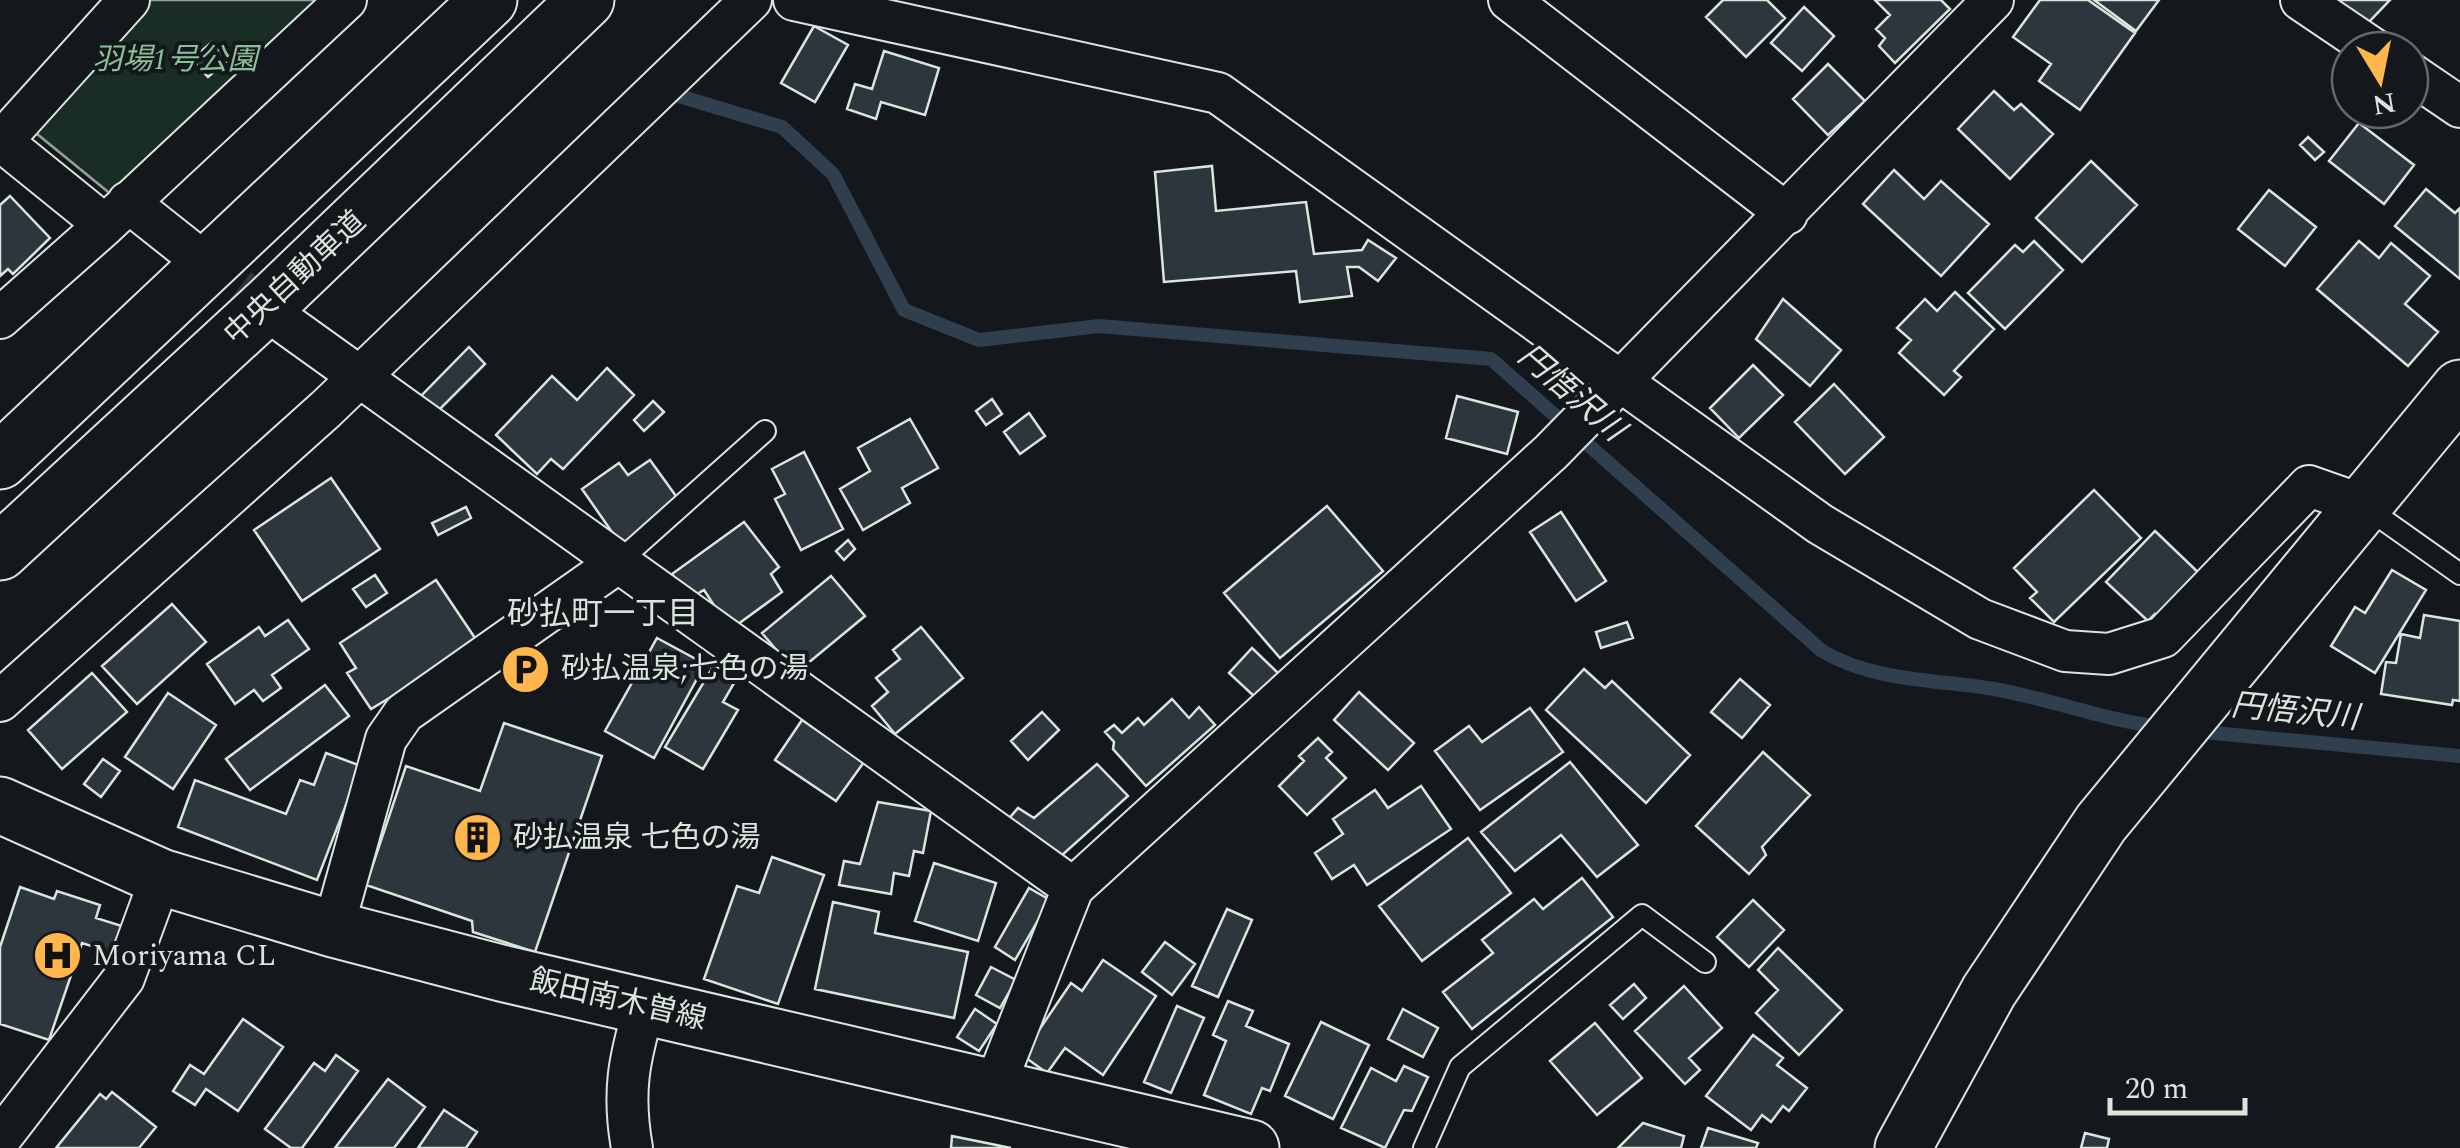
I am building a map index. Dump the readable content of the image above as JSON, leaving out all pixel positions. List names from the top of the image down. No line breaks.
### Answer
{"streets":{"main road":["中央自動車道","飯田南木曽線"]},"districts":["砂払町一丁目"],"water":["円悟沢川"],"parks":["羽場1号公園"],"places":{"parking":["砂払温泉;七色の湯"],"building":["砂払温泉 七色の湯"],"hospital":["Moriyama CL"]},"scale_bar":"20 m","north":"bottom"}
